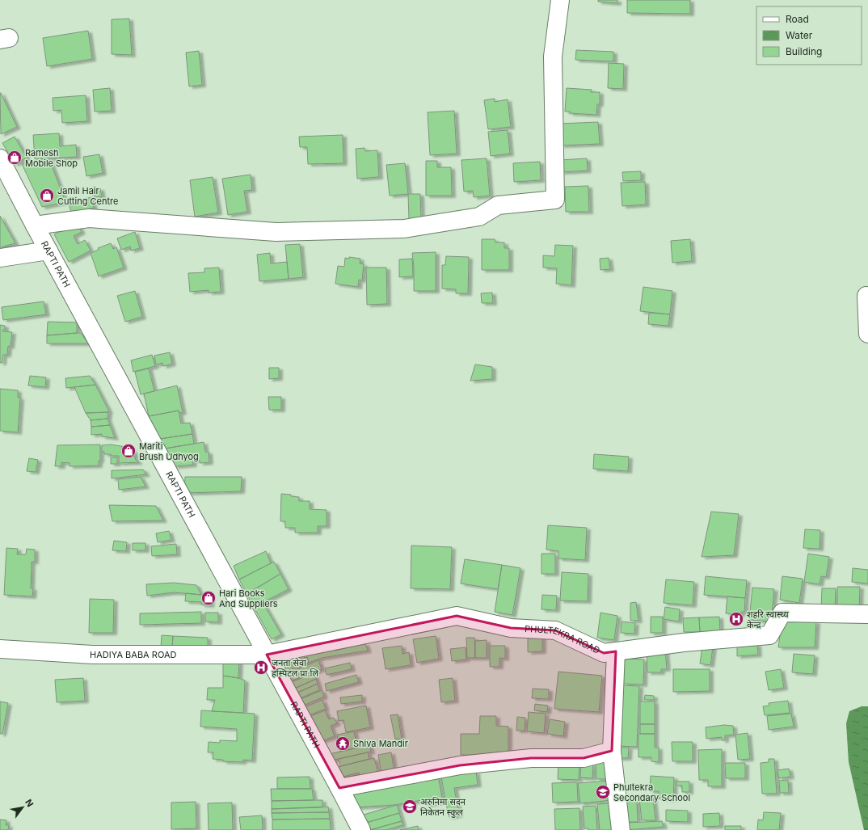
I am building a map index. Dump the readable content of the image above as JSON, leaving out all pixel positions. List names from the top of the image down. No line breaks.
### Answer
{"streets":{"street":["RAPTI PATH","PHULTEKRA ROAD","HADIYA BABA ROAD"]},"crossings":[["RAPTI PATH","PHULTEKRA ROAD"],["RAPTI PATH","HADIYA BABA ROAD"],["PHULTEKRA ROAD","HADIYA BABA ROAD"]],"places":{"shop":["Ramesh Mobile Shop","Jamil Hair Cutting Centre","Mariti Brush Udhyog","Hari Books And Suppliers"],"hospital":["शहरि स्वास्थ्य केन्द्र","जनता सेवा हस्पिटल प्रा.लि"],"temple":["Shiva Mandir"],"school or university":["Phultekra Secondary School","अरुनिमा सदन निकेतन स्कुल"]},"legend":["Road","Water","Building"],"north":"top right"}
